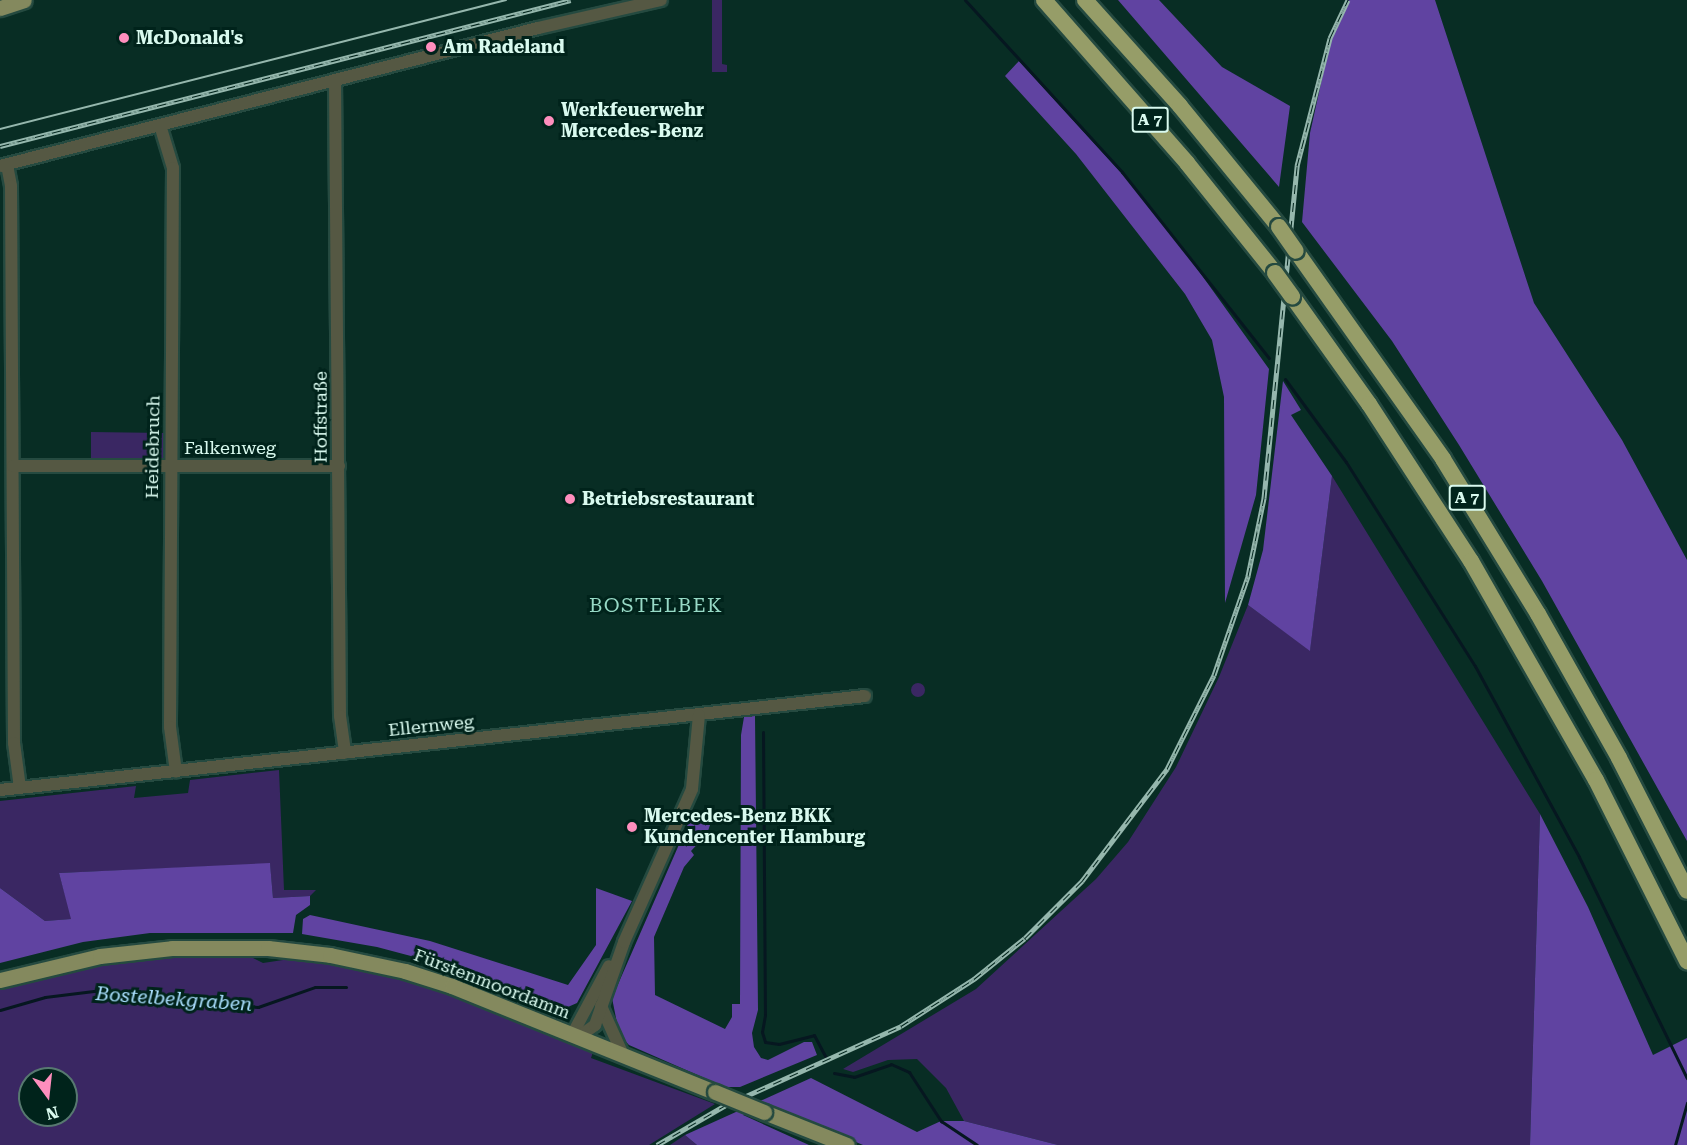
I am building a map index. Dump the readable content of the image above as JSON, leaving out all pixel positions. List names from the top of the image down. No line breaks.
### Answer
{"streets":{"highway":["A 7"],"main road":["Fürstenmoordamm"],"street":["Hoffstraße","Heidebruch","Falkenweg","Ellernweg"]},"crossings":[["Hoffstraße","Falkenweg"],["Hoffstraße","Ellernweg"],["Heidebruch","Falkenweg"],["Heidebruch","Ellernweg"]],"districts":["BOSTELBEK"],"water":["Bostelbekgraben"],"places":["McDonald's","Am Radeland","Werkfeuerwehr Mercedes-Benz","Betriebsrestaurant","Mercedes-Benz BKK Kundencenter Hamburg"],"north":"bottom"}
